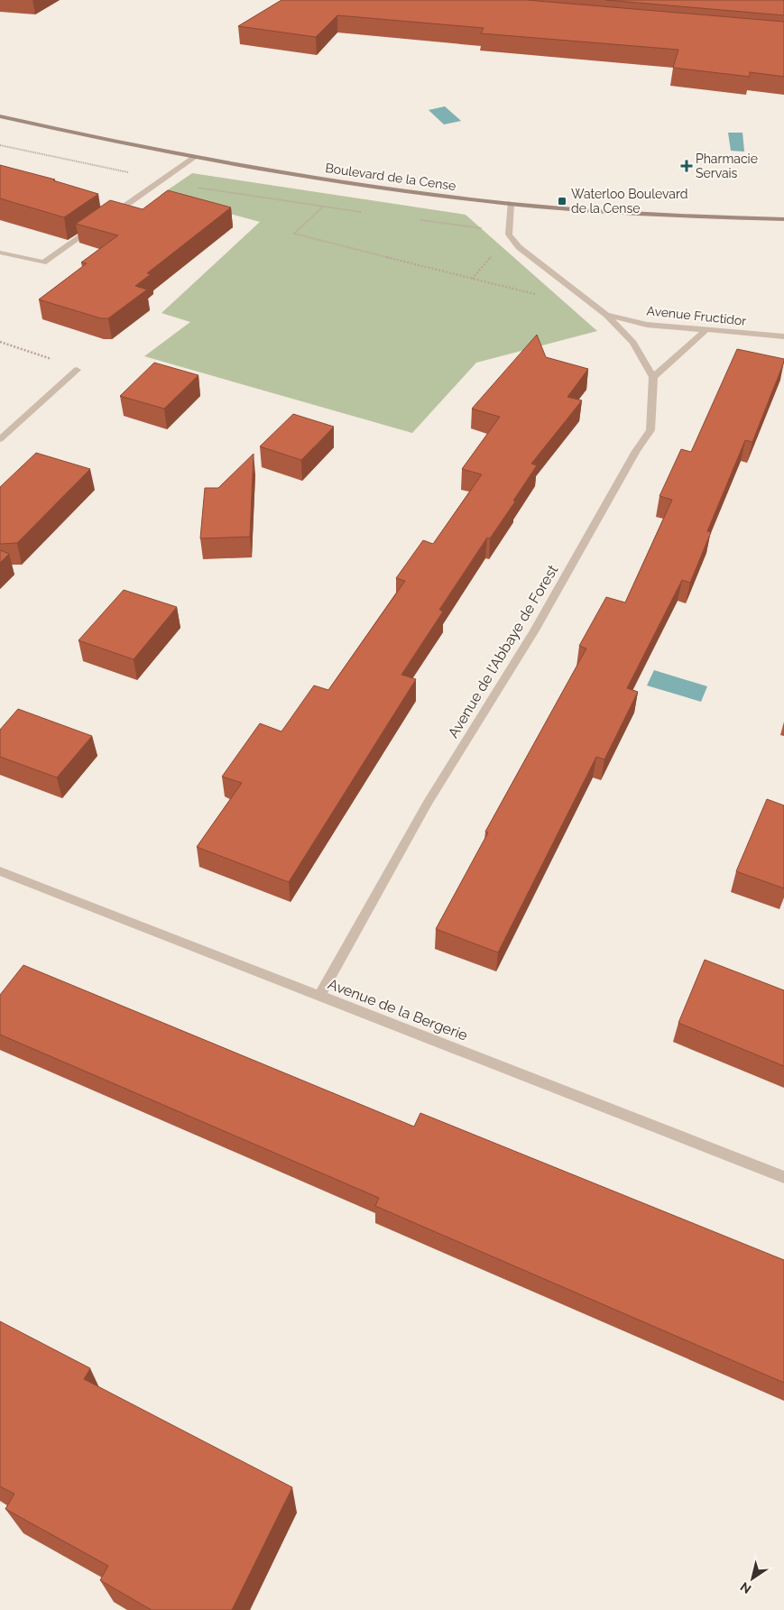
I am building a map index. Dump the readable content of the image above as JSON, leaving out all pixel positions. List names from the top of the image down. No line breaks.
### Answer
{"streets":{"main road":["Boulevard de la Cense"],"street":["Avenue Fructidor","Avenue de l'Abbaye de Forest","Avenue de la Bergerie"]},"crossings":[["Boulevard de la Cense","Avenue Fructidor"],["Avenue Fructidor","Avenue de l'Abbaye de Forest"],["Avenue de l'Abbaye de Forest","Avenue de la Bergerie"]],"places":{"health":["Pharmacie Servais"],"transit":["Waterloo Boulevard de la Cense"]},"north":"bottom left"}
